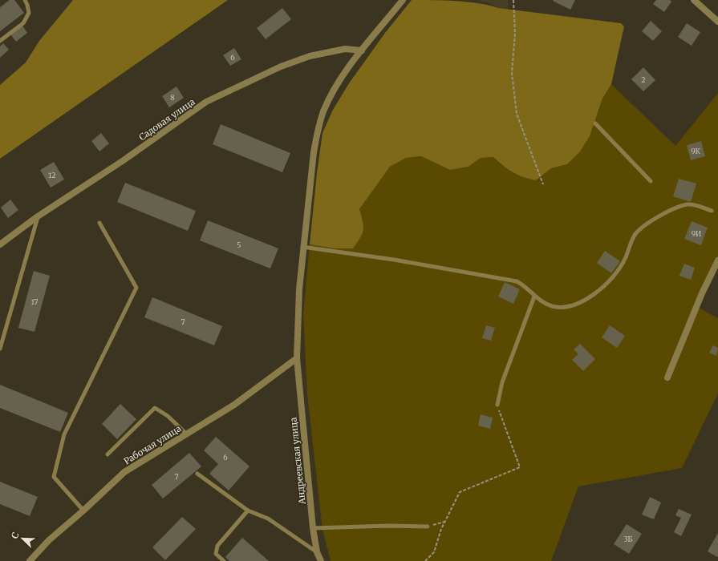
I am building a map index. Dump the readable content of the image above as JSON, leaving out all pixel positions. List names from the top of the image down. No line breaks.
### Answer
{"streets":{"street":["Садовая улица","Рабочая улица","Андреевская улица"]},"crossings":[["Садовая улица","Андреевская улица"],["Рабочая улица","Андреевская улица"]],"house_numbers":["6","2","8","9К","12","9И","5","17","7","6","7","3Б"],"north":"top left"}
